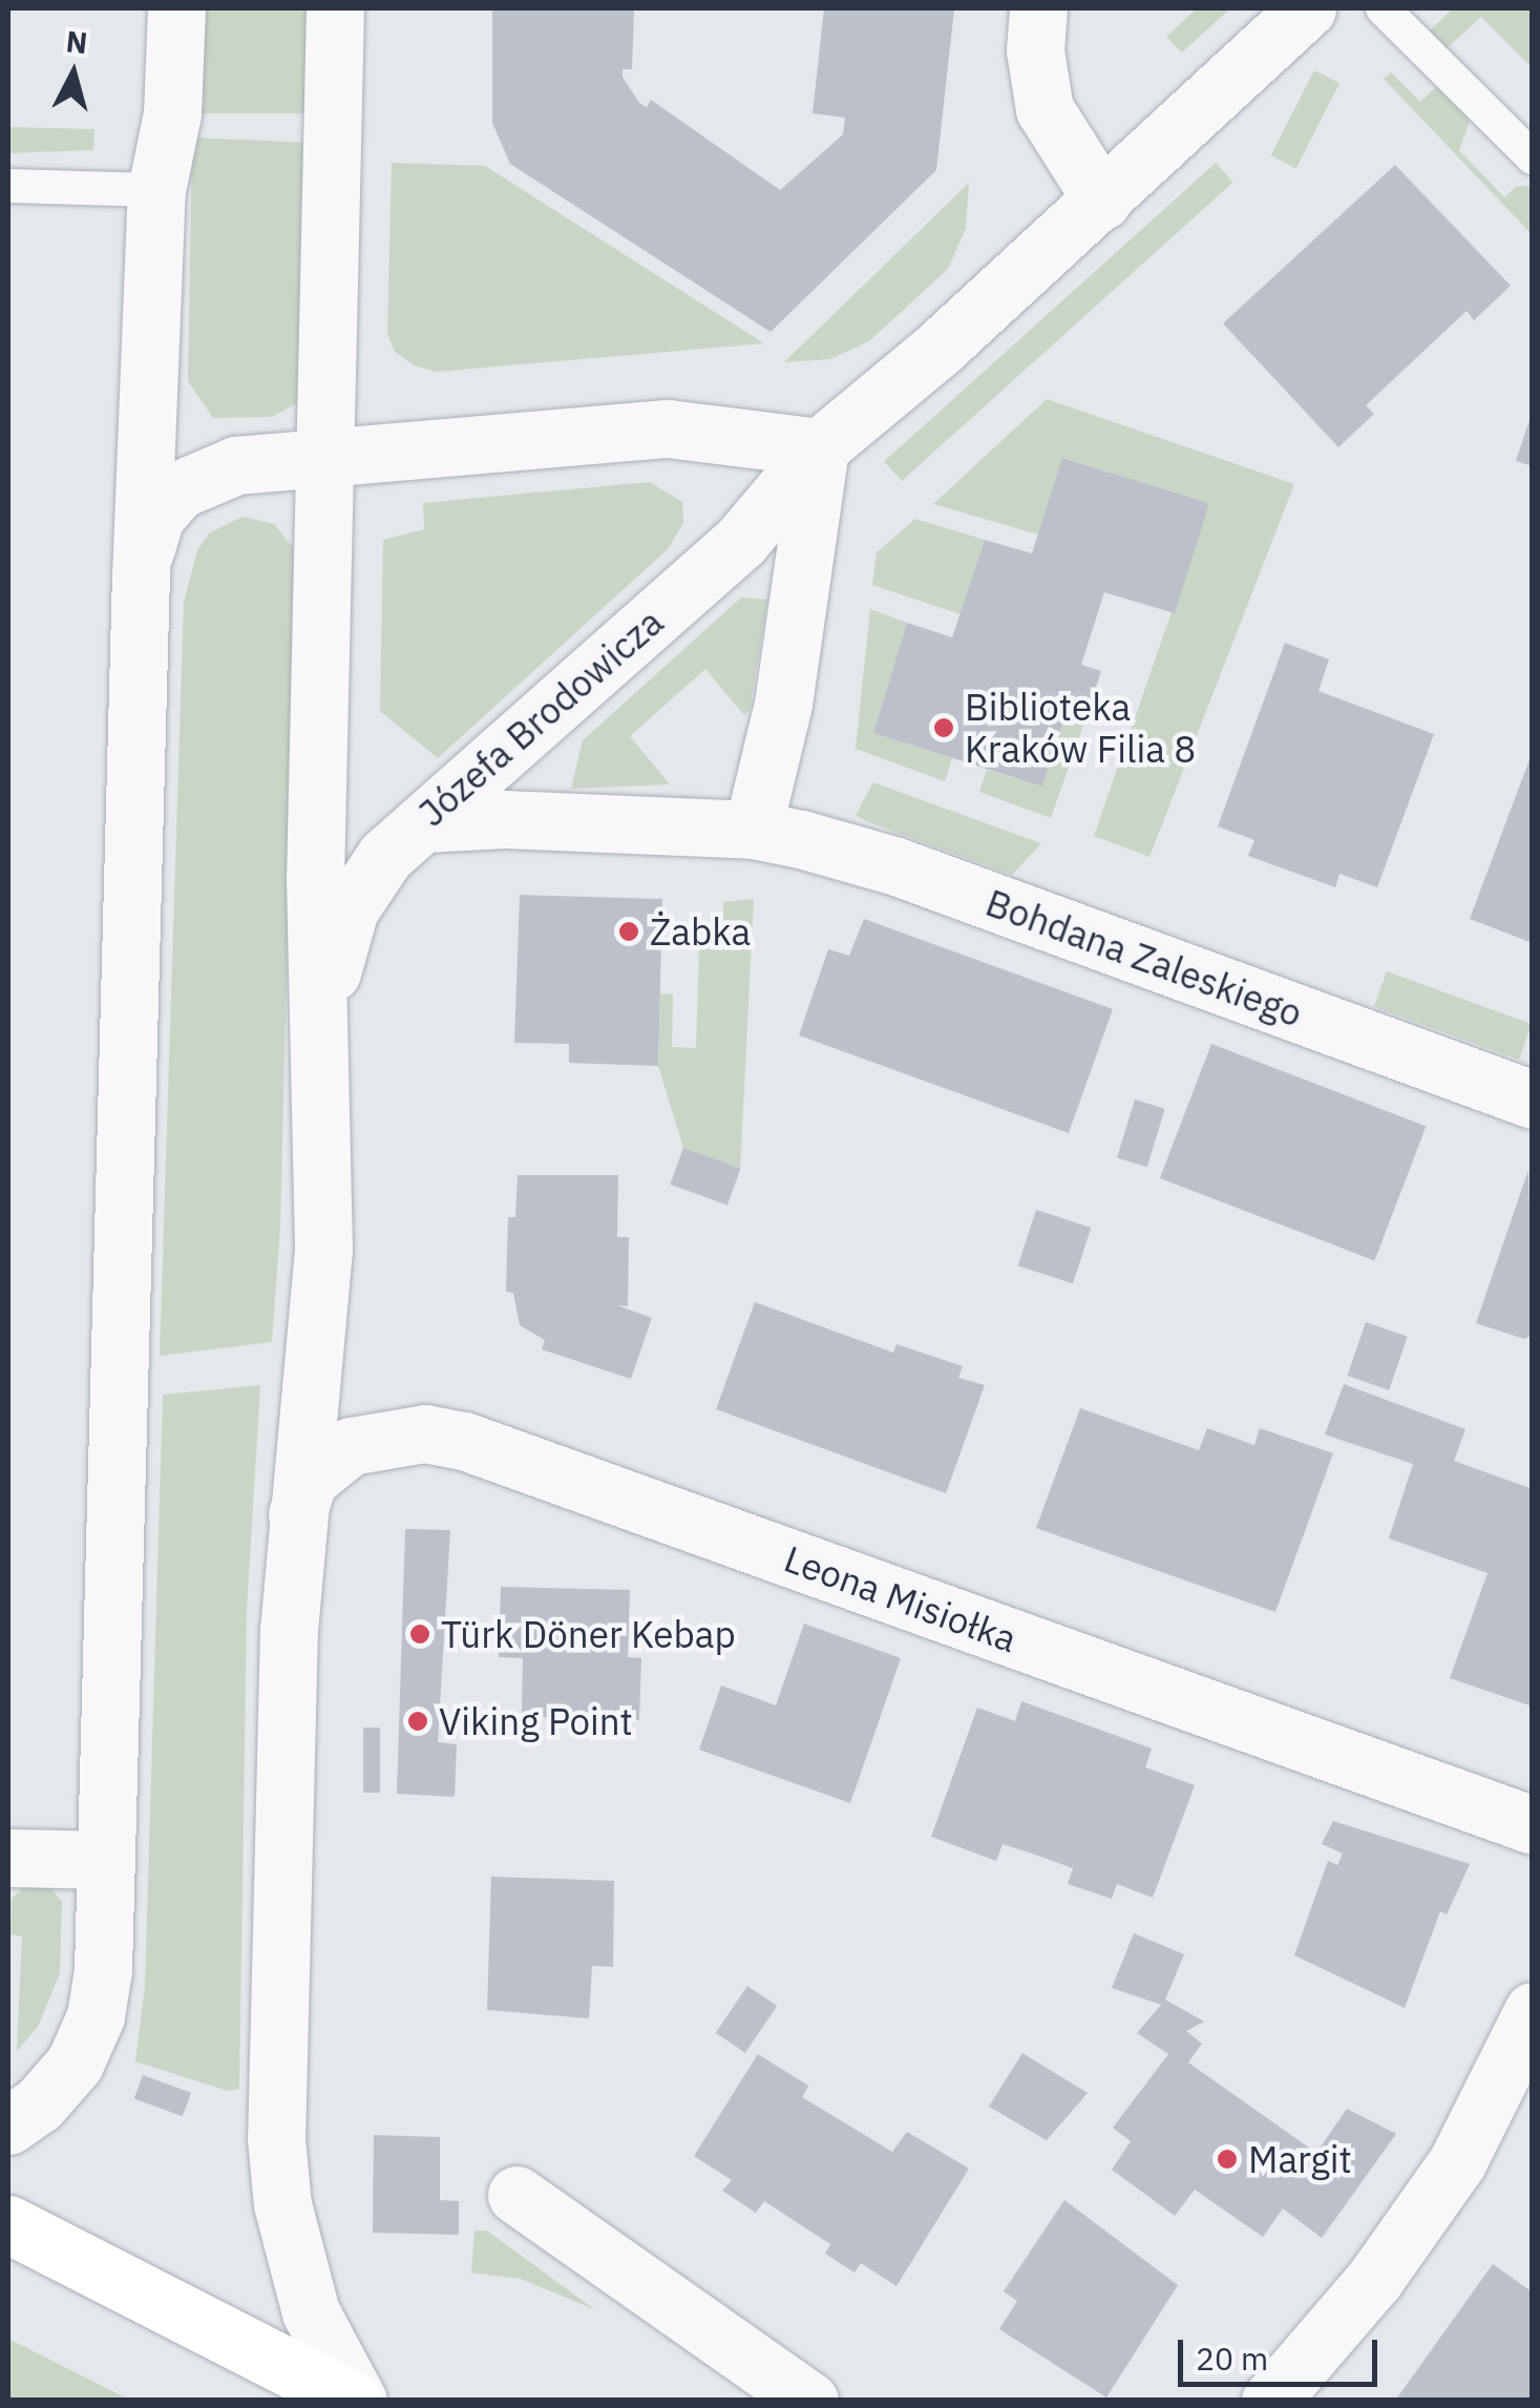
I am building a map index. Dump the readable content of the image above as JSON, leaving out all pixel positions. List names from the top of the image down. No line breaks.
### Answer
{"streets":{"street":["Józefa Brodowicza","Bohdana Zaleskiego","Leona Misiołka"]},"crossings":[["Józefa Brodowicza","Bohdana Zaleskiego"]],"places":["Biblioteka Kraków Filia 8","Żabka","Türk Döner Kebap","Viking Point","Margit"],"scale_bar":"20 m","north":"top"}
